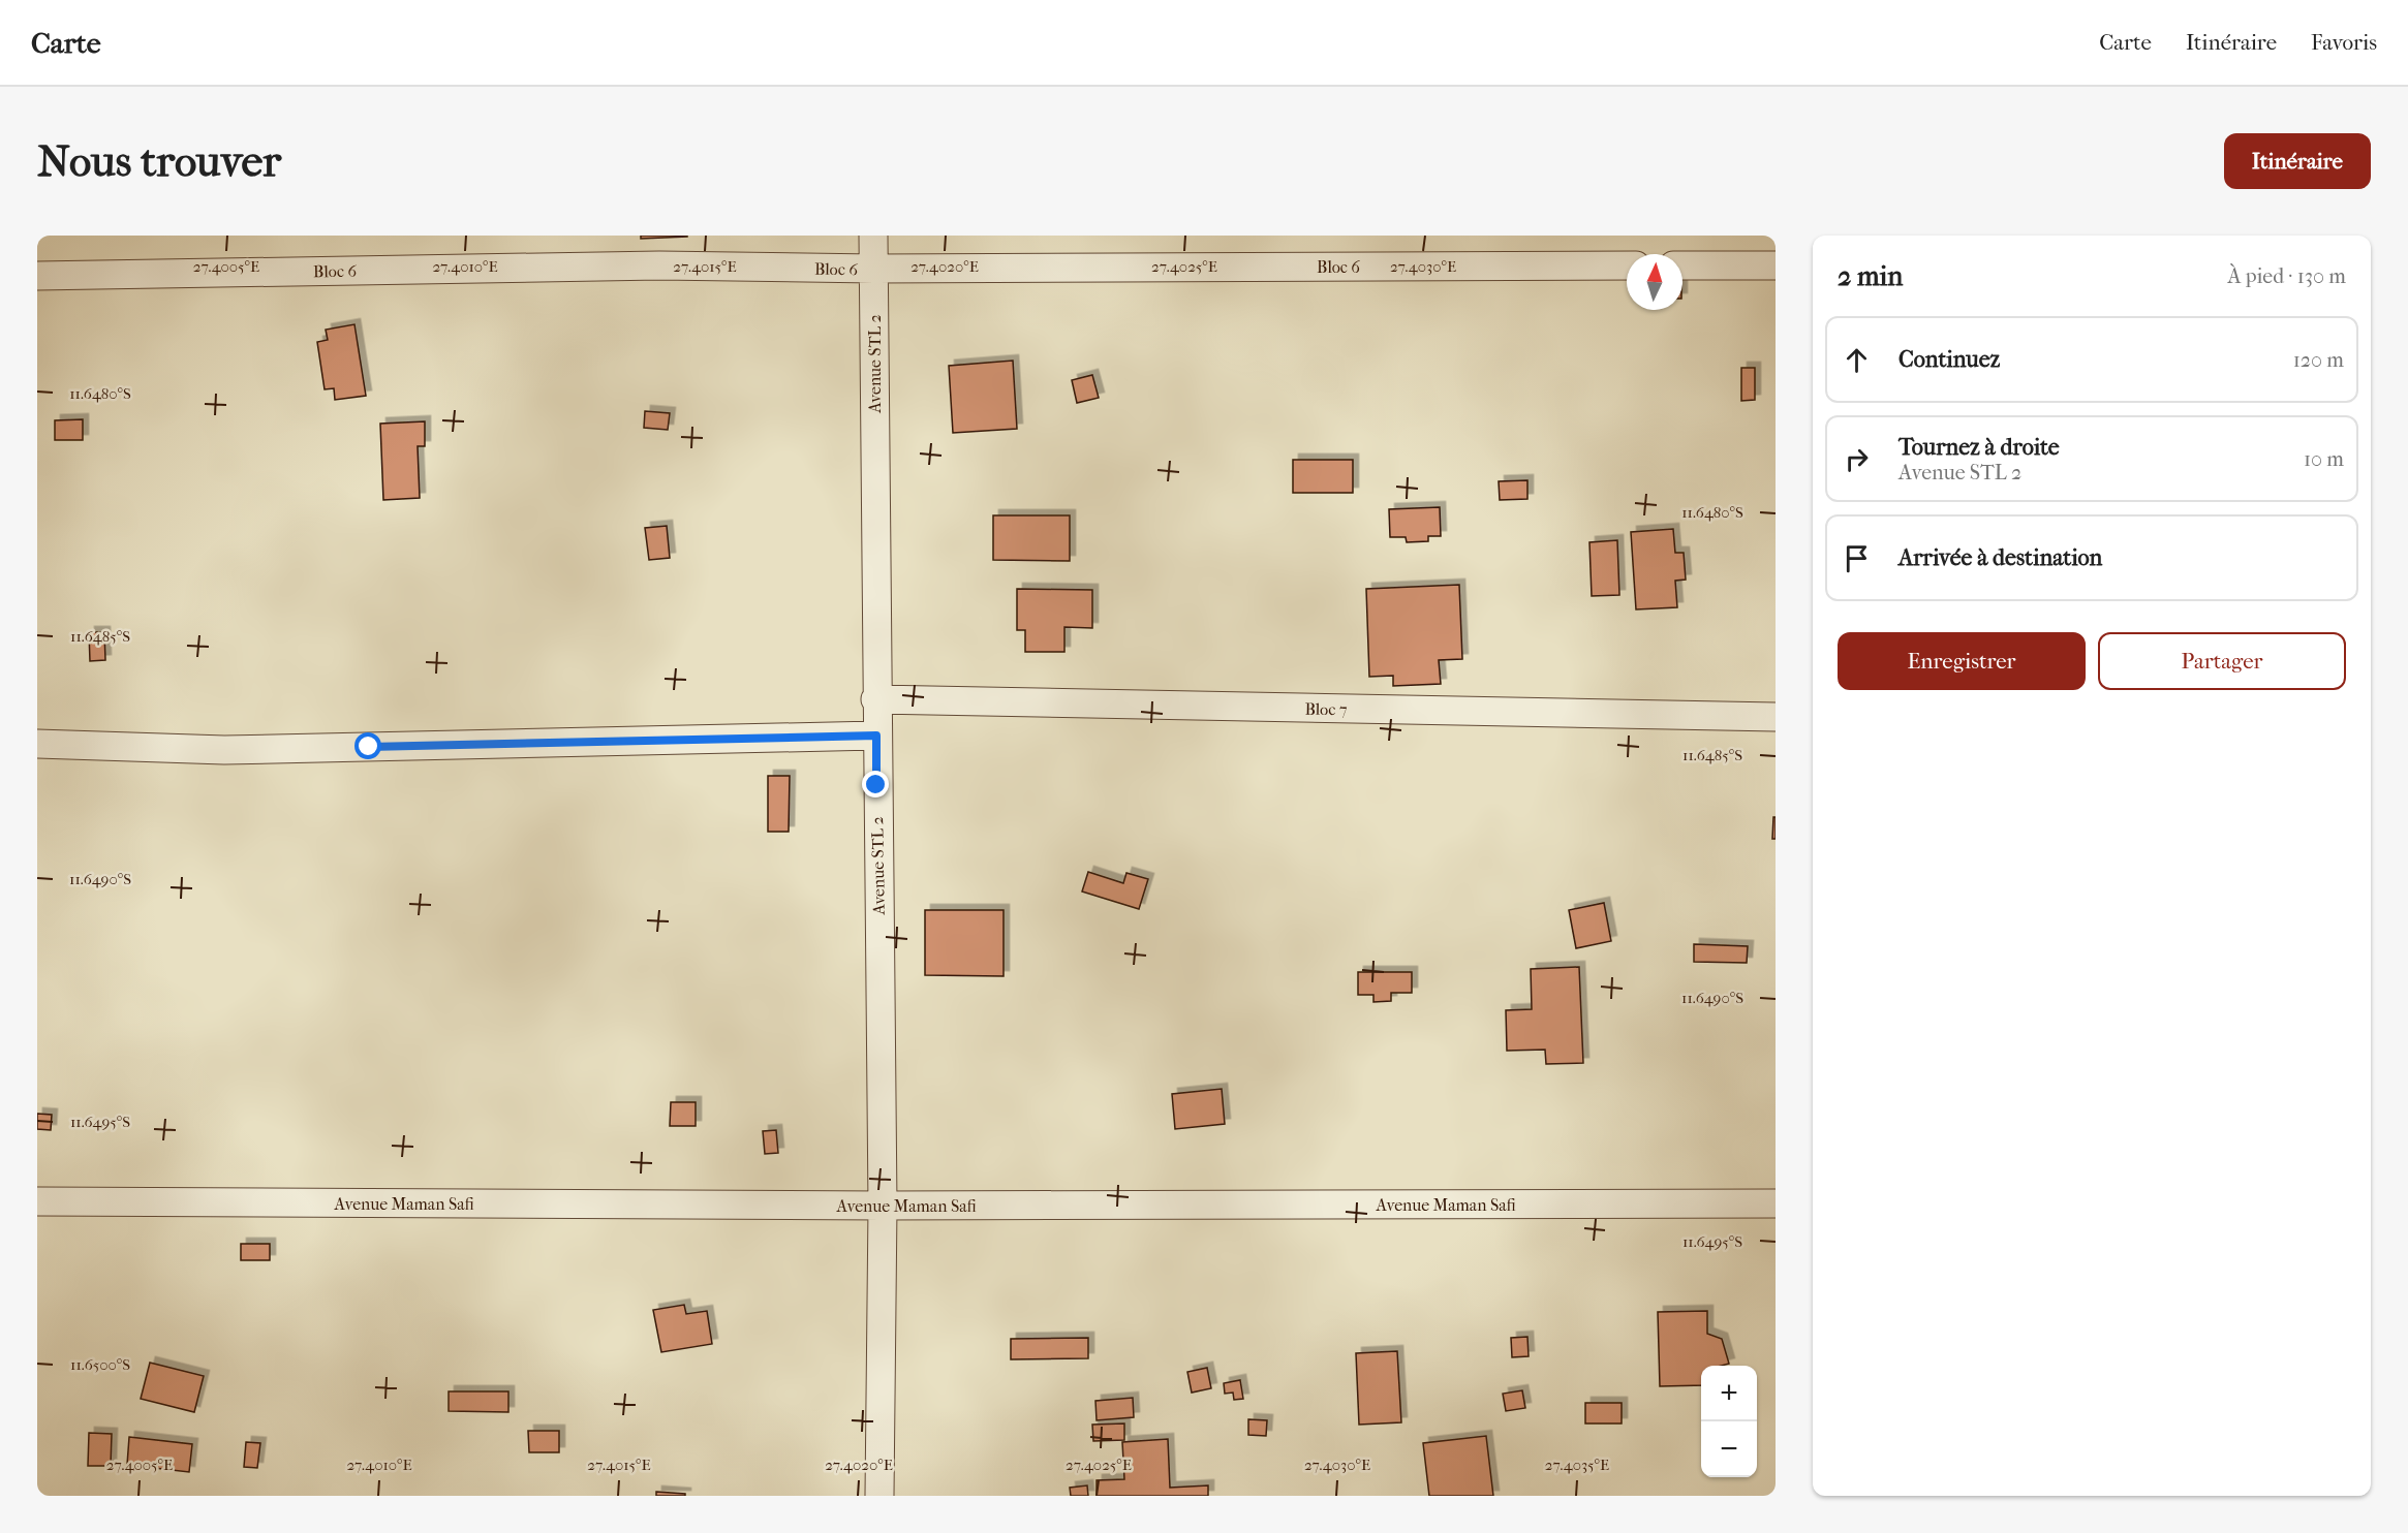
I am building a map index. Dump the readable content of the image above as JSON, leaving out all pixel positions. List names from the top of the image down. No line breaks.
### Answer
{"streets":{"street":["Bloc 6","Avenue STL 2","Bloc 7","Avenue Maman Safi"]},"crossings":[["Bloc 6","Avenue STL 2"],["Avenue STL 2","Bloc 7"],["Avenue STL 2","Avenue Maman Safi"]],"north":"top","page":{"header":"Carte","nav":["Carte","Itinéraire","Favoris"],"buttons":["Itinéraire",["Enregistrer","Partager"]],"title":"Nous trouver","heading":["2 min","À pied · 130 m"],"list":[["Continuez","120 m"],["Tournez à droite","Avenue STL 2","10 m"],"Arrivée à destination"],"map_buttons":["+","−"]},"coordinates":["27.4005°E","27.4010°E","27.4015°E","27.4020°E","27.4025°E","27.4030°E","11.6480°S","11.6485°S","11.6490°S","11.6495°S","11.6500°S","27.4035°E"]}
